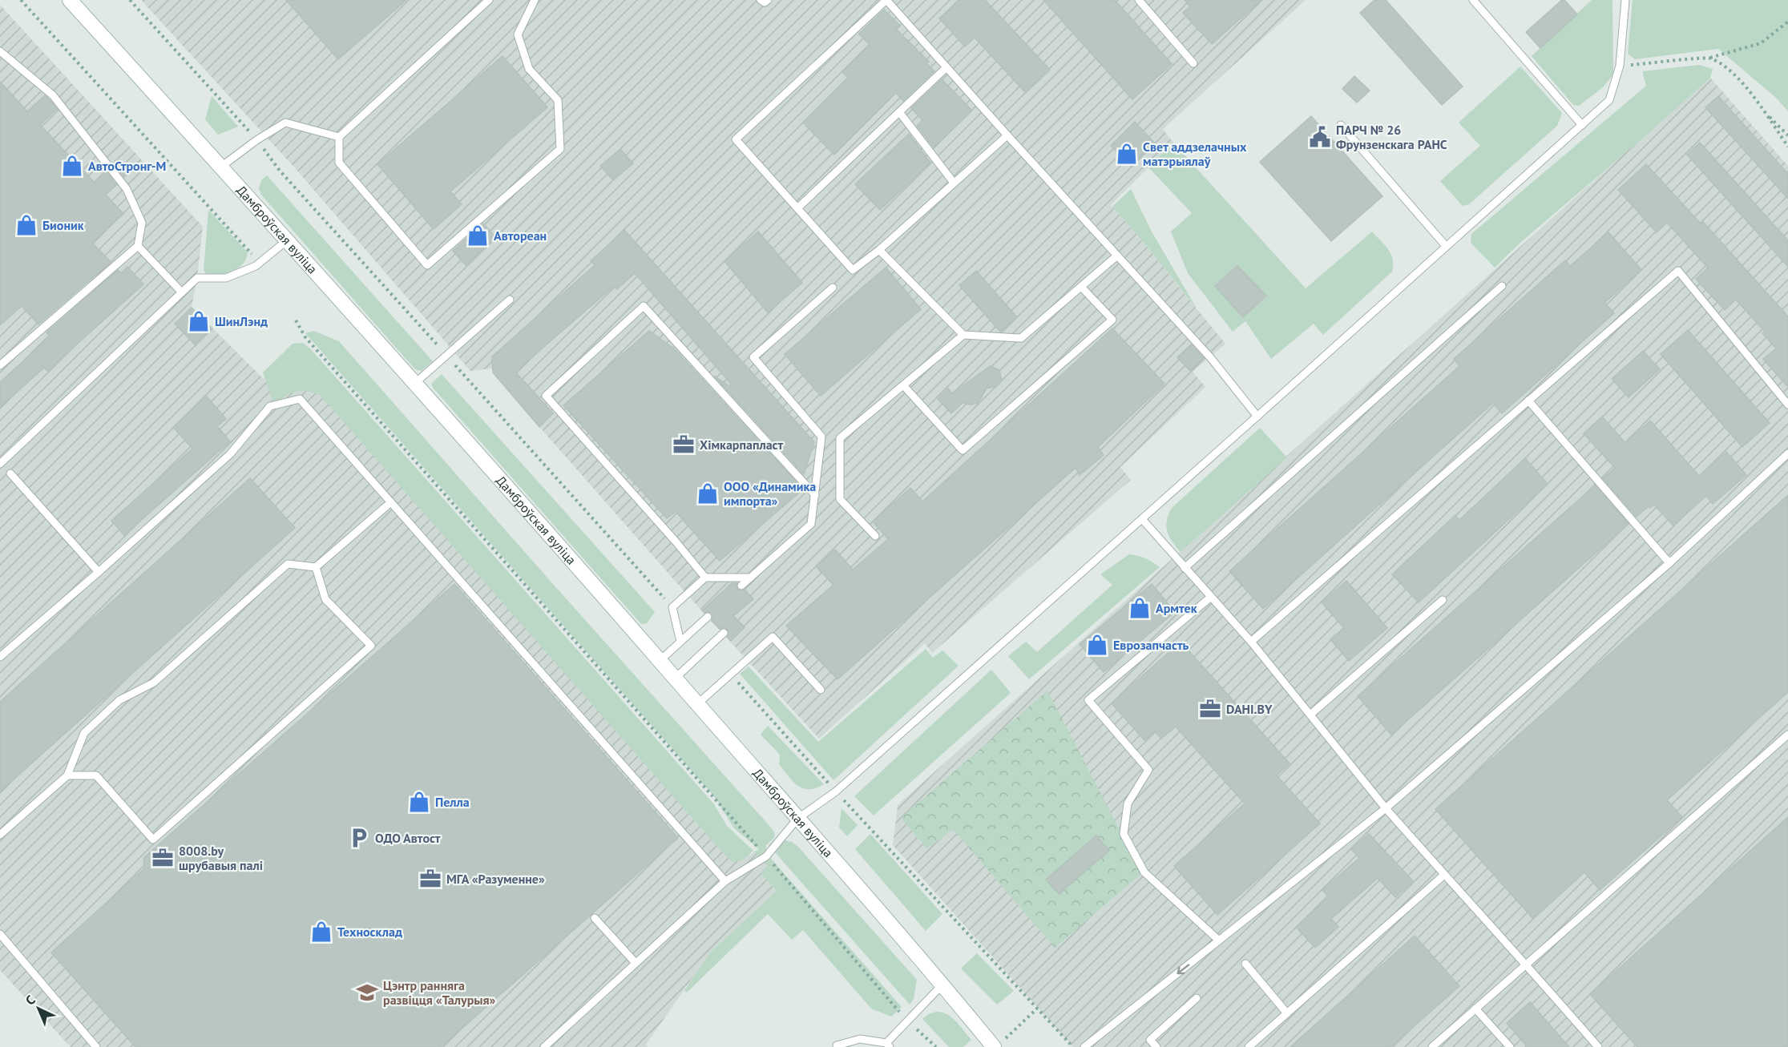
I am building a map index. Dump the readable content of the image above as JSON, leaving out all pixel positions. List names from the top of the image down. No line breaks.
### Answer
{"streets":{"street":["Дамброўская вуліца"]},"places":{"public building":["ПАРЧ № 26 Фрунзенскага РАНС"],"shop":["Свет аддзелачных матэрыялаў","АвтоСтронг-М","Бионик","Автореан","ШинЛэнд","ООО «Динамика импорта»","Армтек","Еврозапчасть","Пелла","Техносклад"],"office":["Хімкарпапласт","DAHI.BY","8008.by шрубавыя палі","МГА «Разуменне»"],"parking":["ОДО Автост"],"school or university":["Цэнтр ранняга развіцця «Талурыя»"]},"north":"top left"}
